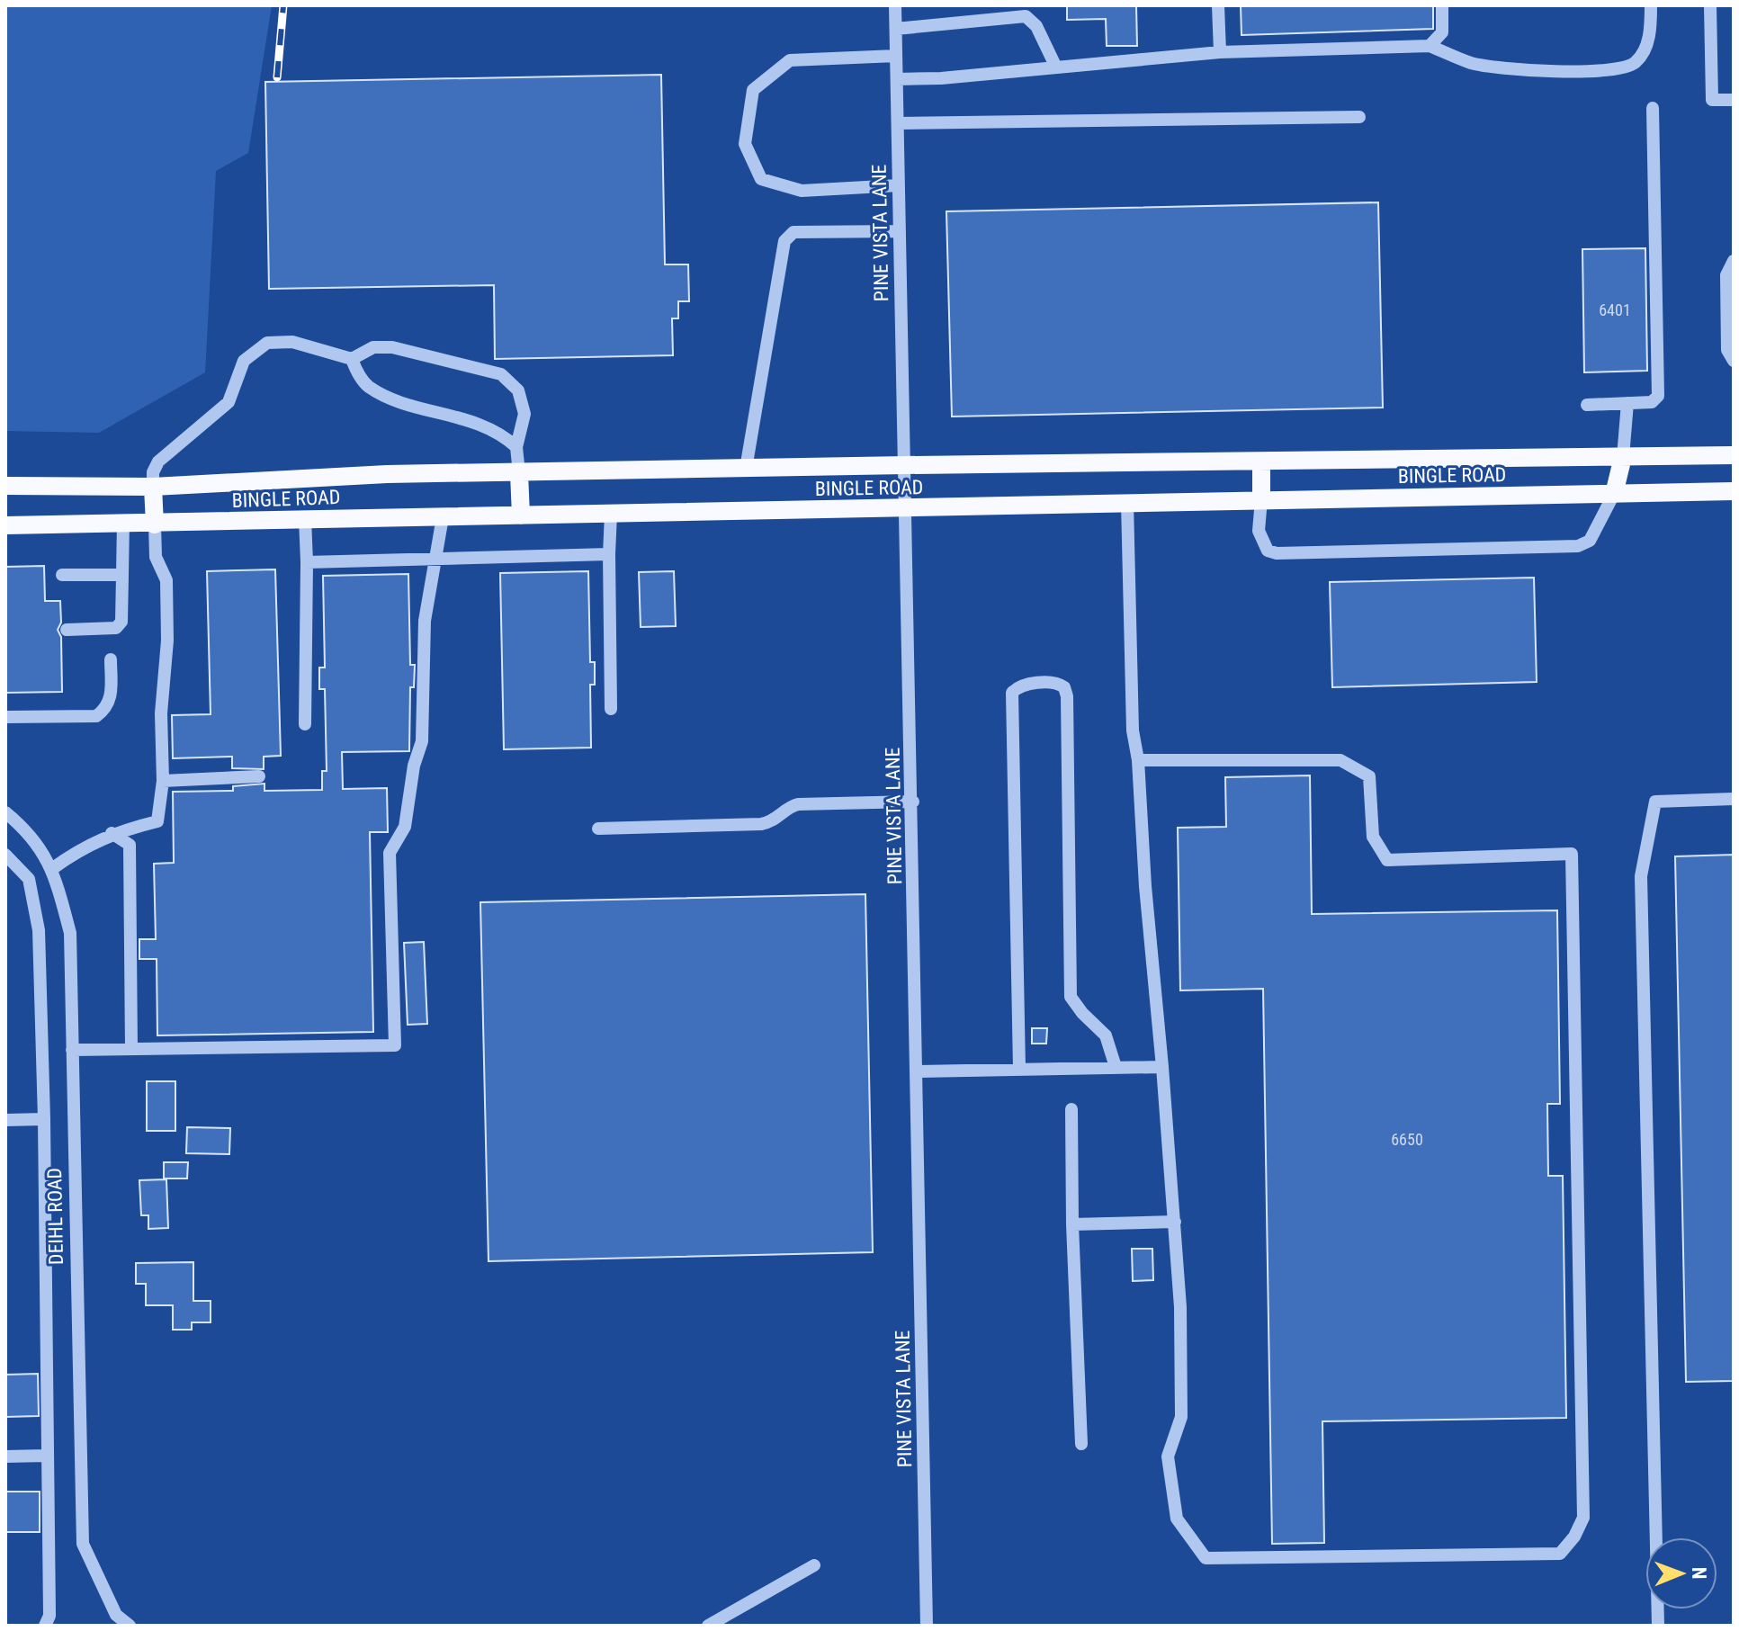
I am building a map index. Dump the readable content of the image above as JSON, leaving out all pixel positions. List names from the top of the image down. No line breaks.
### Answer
{"streets":{"main road":["BINGLE ROAD"],"street":["PINE VISTA LANE","DEIHL ROAD"]},"crossings":[["PINE VISTA LANE","BINGLE ROAD"]],"house_numbers":["6401","6650"],"north":"right"}
